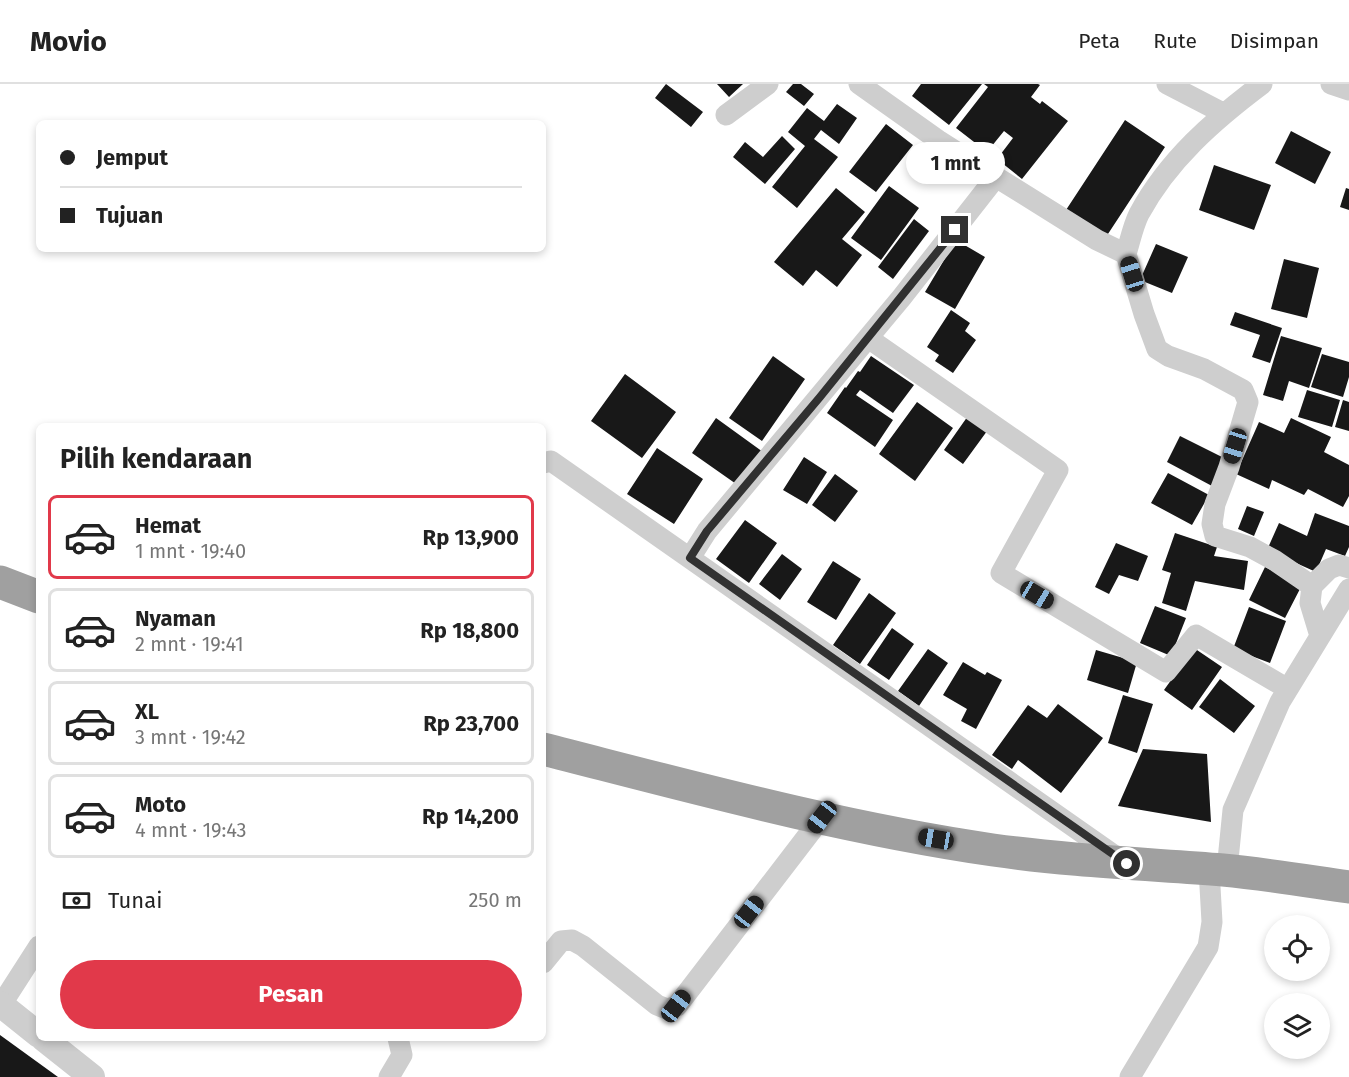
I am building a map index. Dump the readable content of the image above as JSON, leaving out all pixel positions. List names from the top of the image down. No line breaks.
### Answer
{"page":{"header":"Movio","nav":["Peta","Rute","Disimpan"],"banner":["Jemput","Tujuan"],"bubble":"1 mnt","heading":"Pilih kendaraan","list":[{"name":"Hemat","note":"1 mnt · 19:40","value":"Rp 13,900"},{"name":"Nyaman","note":"2 mnt · 19:41","value":"Rp 18,800"},{"name":"XL","note":"3 mnt · 19:42","value":"Rp 23,700"},{"name":"Moto","note":"4 mnt · 19:43","value":"Rp 14,200"}],"pay":["Tunai","250 m"],"buttons":"Pesan"}}
